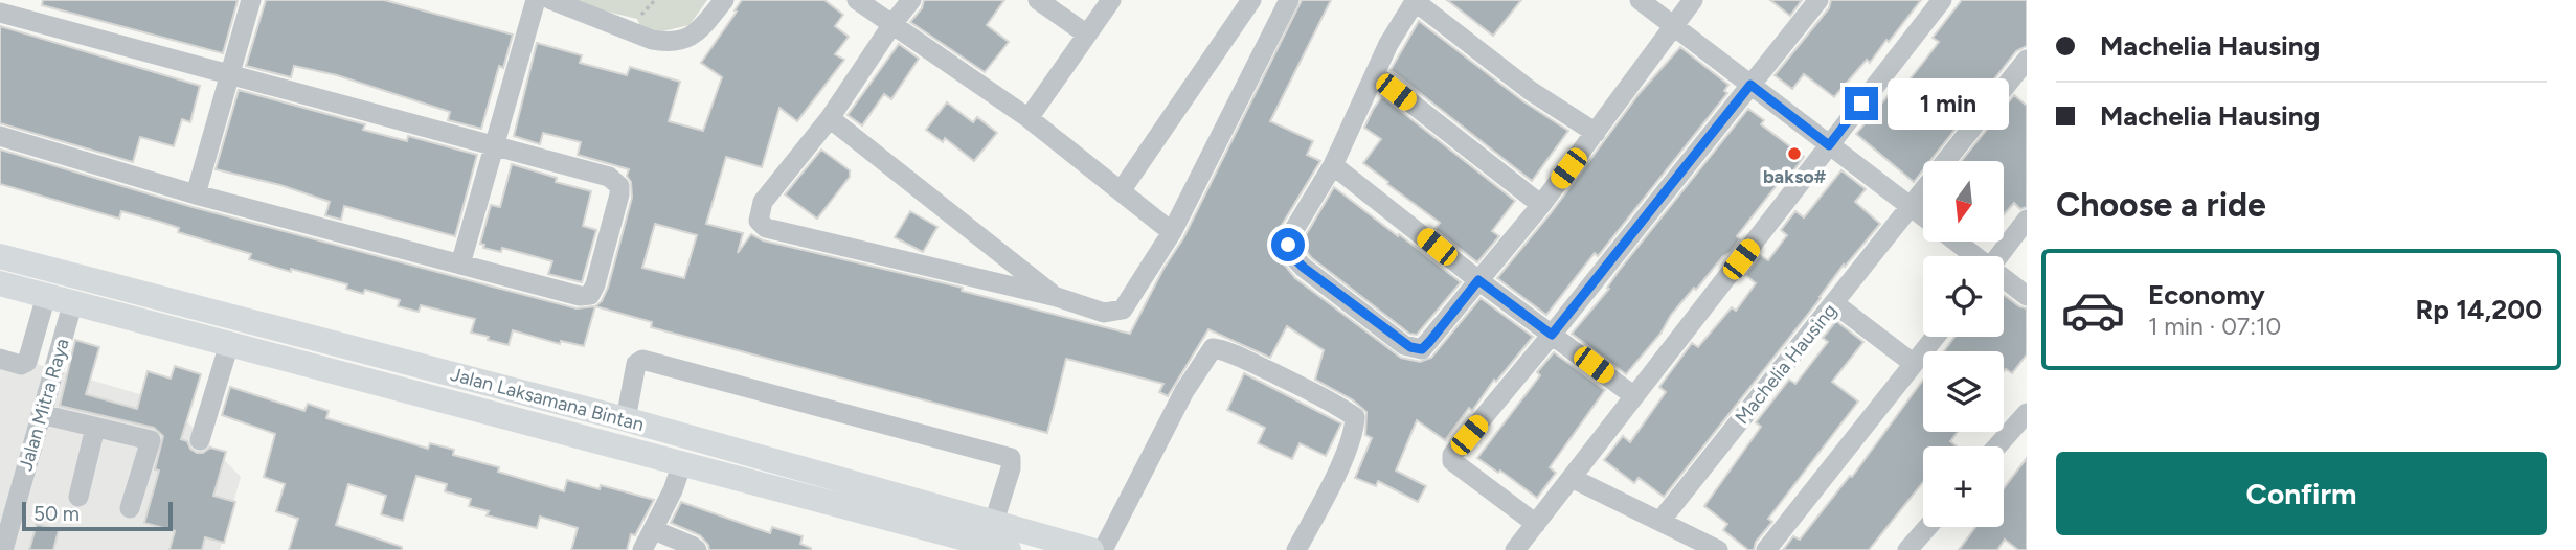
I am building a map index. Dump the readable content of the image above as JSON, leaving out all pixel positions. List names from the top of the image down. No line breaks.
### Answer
{"streets":{"main road":["Jalan Laksamana Bintan"],"street":["Machelia Hausing","Jalan Mitra Raya"]},"crossings":[["Jalan Laksamana Bintan","Jalan Mitra Raya"]],"places":["bakso#"],"scale_bar":"50 m","north":"bottom","page":{"banner":["Machelia Hausing","Machelia Hausing"],"bubble":"1 min","map_buttons":"+","heading":"Choose a ride","list":[{"name":"Economy","note":"1 min · 07:10","value":"Rp 14,200"}],"buttons":"Confirm","scale":"50 m"}}
